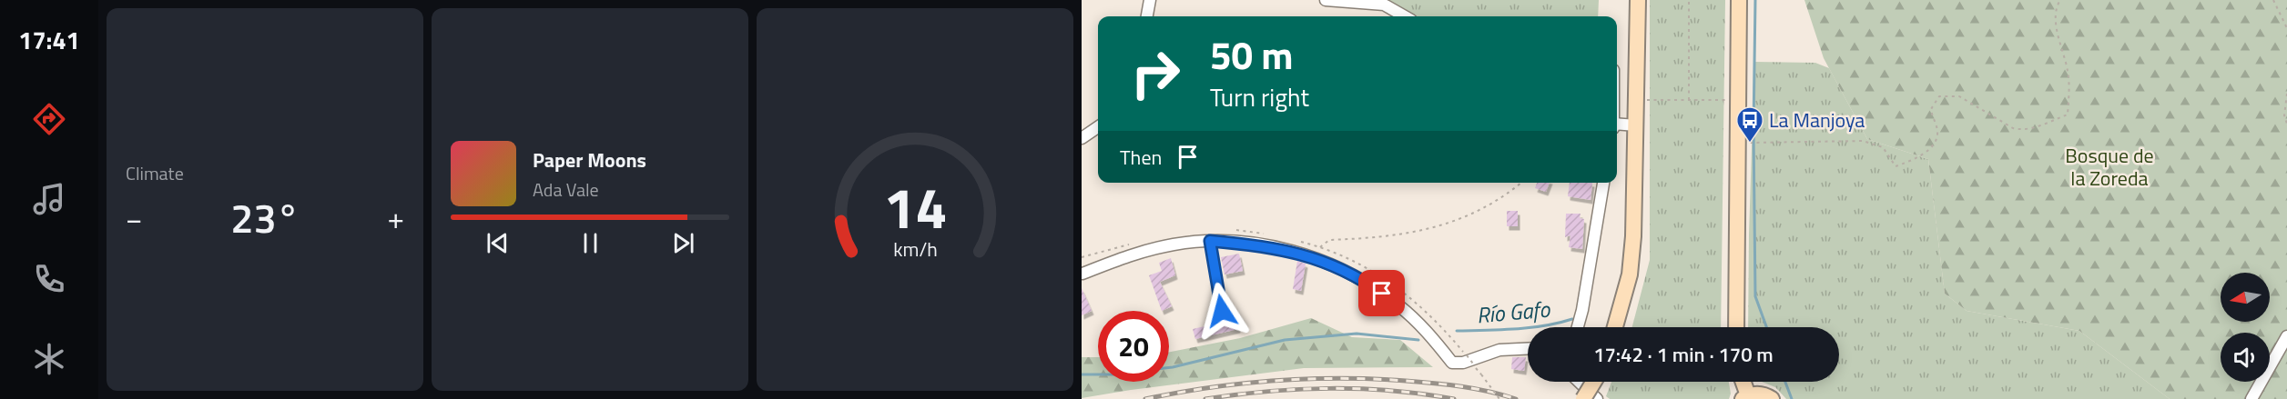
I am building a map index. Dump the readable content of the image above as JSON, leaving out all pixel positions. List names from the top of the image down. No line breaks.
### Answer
{"water":["Río Gafo"],"parks":["Bosque de la Zoreda"],"places":{"bus stop":["La Manjoya"]},"north":"left","page":{"tabs":"17:41","tile":"Climate","turn":["50 m","Turn right"],"then":"Then","song":["Paper Moons","Ada Vale"],"heat":["−","23°","+"],"limit":"20","trip":"17:42 · 1 min · 170 m","gauge":["14","km/h"]}}
